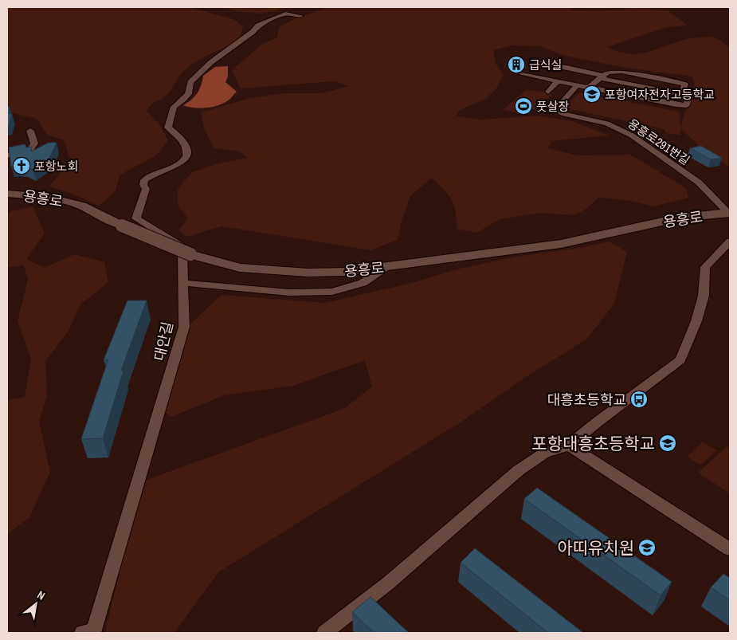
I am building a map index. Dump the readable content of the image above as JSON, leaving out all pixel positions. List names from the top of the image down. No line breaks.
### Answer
{"streets":{"main road":["용흥로"],"street":["용흥로291번길","대안길"]},"crossings":[["용흥로291번길","용흥로"]],"places":{"building":["급식실"],"school or university":["포항여자전자고등학교","포항대흥초등학교","아띠유치원"],"sports":["풋살장"],"church":["포항노회"],"bus stop":["대흥초등학교"]},"north":"top right"}
